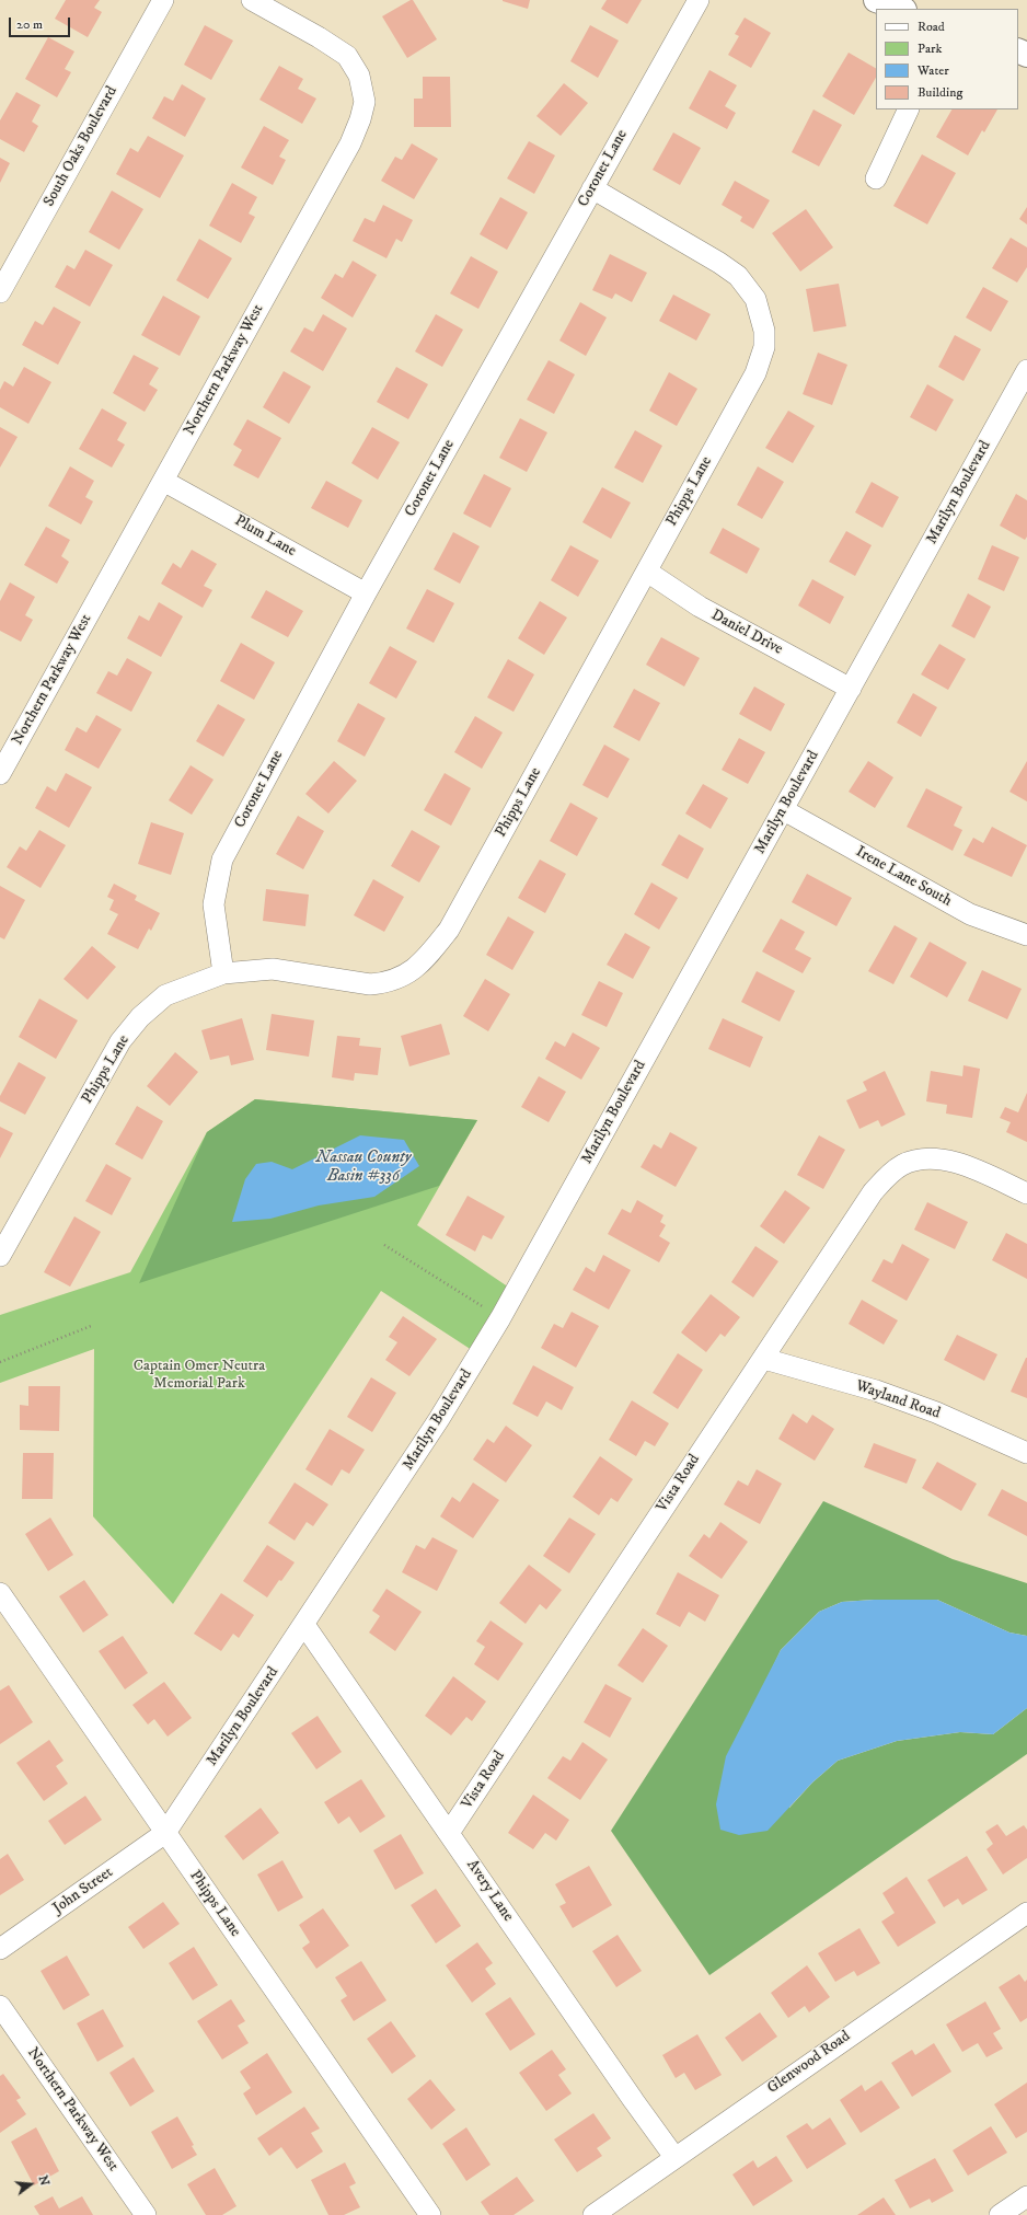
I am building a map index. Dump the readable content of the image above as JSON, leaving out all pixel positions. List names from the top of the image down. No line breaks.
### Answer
{"streets":{"street":["South Oaks Boulevard","Coronet Lane","Northern Parkway West","Phipps Lane","Marilyn Boulevard","Plum Lane","Daniel Drive","Irene Lane South","Wayland Road","Vista Road","John Street","Avery Lane","Glenwood Road"]},"crossings":[["Coronet Lane","Phipps Lane"],["Coronet Lane","Plum Lane"],["Northern Parkway West","Plum Lane"],["Phipps Lane","Marilyn Boulevard"],["Phipps Lane","Daniel Drive"],["Phipps Lane","John Street"],["Marilyn Boulevard","Daniel Drive"],["Marilyn Boulevard","Irene Lane South"],["Marilyn Boulevard","John Street"],["Marilyn Boulevard","Avery Lane"],["Wayland Road","Vista Road"],["Vista Road","Avery Lane"],["Avery Lane","Glenwood Road"]],"water":["Nassau County Basin #336"],"parks":["Captain Omer Neutra Memorial Park"],"legend":["Road","Park","Water","Building"],"scale_bar":"20 m","north":"right"}
